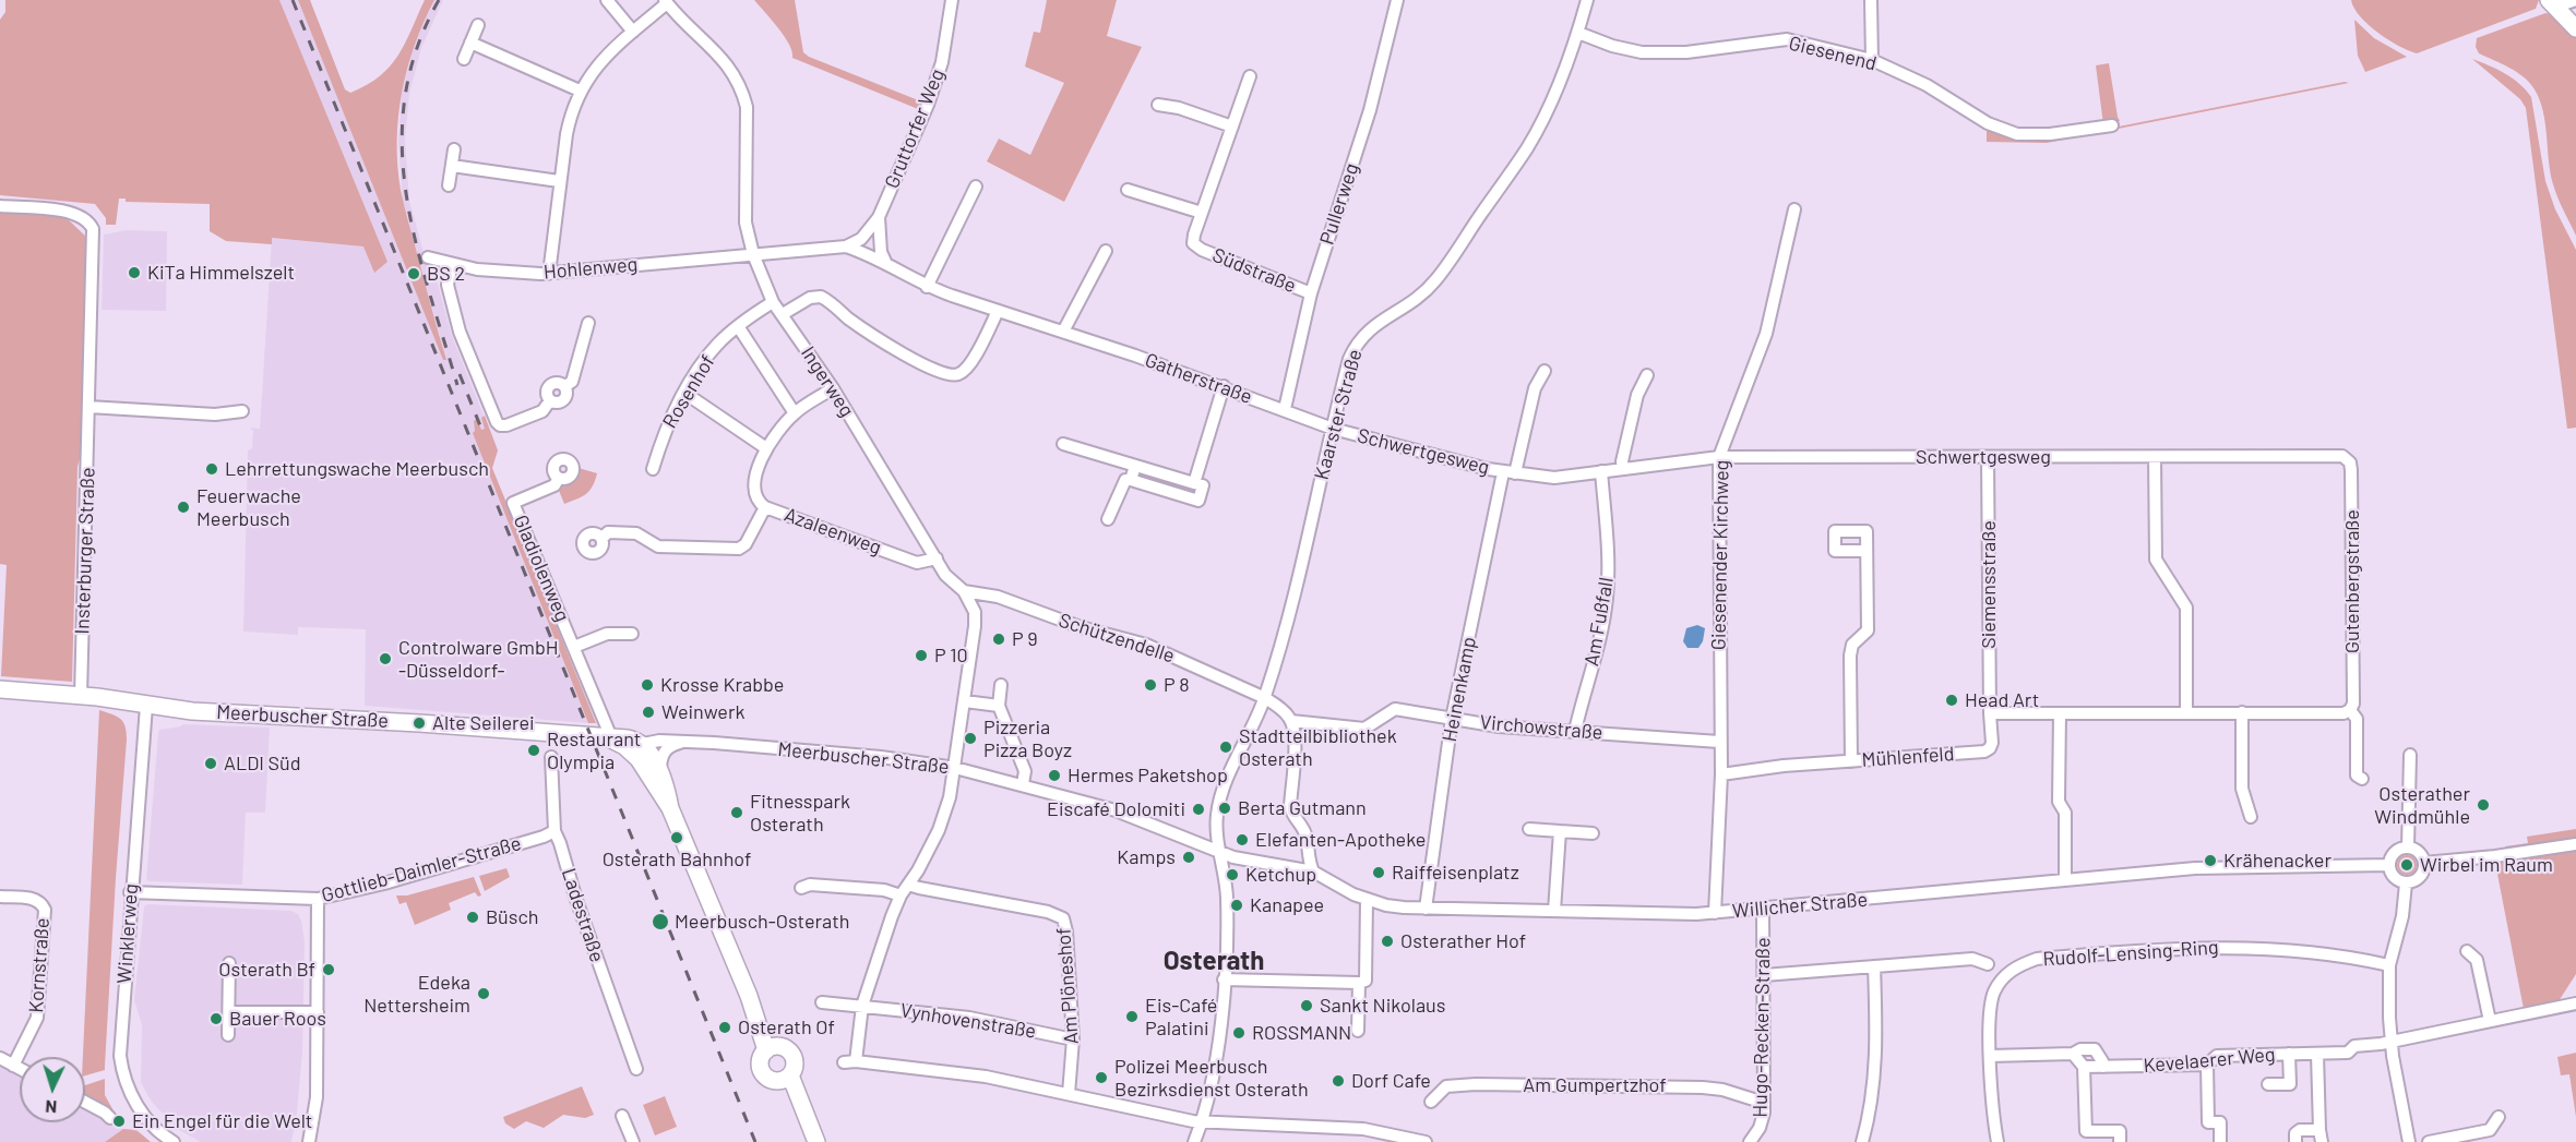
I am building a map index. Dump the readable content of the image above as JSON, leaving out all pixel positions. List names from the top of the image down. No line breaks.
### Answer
{"streets":{"main road":["Meerbuscher Straße"],"street":["Giesenend","Gruttorfer Weg","Pullerweg","Hohlenweg","Südstraße","Gatherstraße","Ingerweg","Rosenhof","Kaarster Straße","Schwertgesweg","Azaleenweg","Insterburger Straße","Giesenender Kirchweg","Gladiolenweg","Gutenbergstraße","Siemensstraße","Am Fußfall","Schützendelle","Heinenkamp","Virchowstraße","Mühlenfeld","Gottlieb-Daimler-Straße","Willicher Straße","Ladestraße","Winklerweg","Rudolf-Lensing-Ring","Kornstraße","Am Plöneshof","Vynhovenstraße","Hugo-Recken-Straße","Kevelaerer Weg","Am Gumpertzhof"]},"crossings":[["Giesenend","Kaarster Straße"],["Gruttorfer Weg","Gatherstraße"],["Pullerweg","Südstraße"],["Pullerweg","Gatherstraße"],["Hohlenweg","Gatherstraße"],["Hohlenweg","Ingerweg"],["Gatherstraße","Ingerweg"],["Gatherstraße","Kaarster Straße"],["Gatherstraße","Schwertgesweg"],["Ingerweg","Rosenhof"],["Ingerweg","Azaleenweg"],["Ingerweg","Schützendelle"],["Ingerweg","Meerbuscher Straße"],["Ingerweg","Am Plöneshof"],["Ingerweg","Vynhovenstraße"],["Kaarster Straße","Schwertgesweg"],["Kaarster Straße","Schützendelle"],["Kaarster Straße","Meerbuscher Straße"],["Kaarster Straße","Willicher Straße"],["Schwertgesweg","Giesenender Kirchweg"],["Schwertgesweg","Gutenbergstraße"],["Schwertgesweg","Siemensstraße"],["Schwertgesweg","Am Fußfall"],["Schwertgesweg","Heinenkamp"],["Insterburger Straße","Meerbuscher Straße"],["Giesenender Kirchweg","Virchowstraße"],["Giesenender Kirchweg","Mühlenfeld"],["Giesenender Kirchweg","Willicher Straße"],["Gladiolenweg","Meerbuscher Straße"],["Siemensstraße","Mühlenfeld"],["Am Fußfall","Virchowstraße"],["Schützendelle","Virchowstraße"],["Heinenkamp","Virchowstraße"],["Heinenkamp","Willicher Straße"],["Meerbuscher Straße","Willicher Straße"],["Meerbuscher Straße","Winklerweg"],["Gottlieb-Daimler-Straße","Ladestraße"],["Gottlieb-Daimler-Straße","Winklerweg"],["Willicher Straße","Hugo-Recken-Straße"],["Am Plöneshof","Vynhovenstraße"],["Hugo-Recken-Straße","Am Gumpertzhof"]],"districts":["Osterath"],"places":["KiTa Himmelszelt","BS 2","Lehrrettungswache Meerbusch","Feuerwache Meerbusch","P 9","P 10","Controlware GmbH -Düsseldorf-","Krosse Krabbe","P 8","Head Art","Weinwerk","Alte Seilerei","Pizzeria Pizza Boyz","Stadtteilbibliothek Osterath","Restaurant Olympia","ALDI Süd","Hermes Paketshop","Osterather Windmühle","Berta Gutmann","Eiscafé Dolomiti","Fitnesspark Osterath","Osterath Bahnhof","Elefanten-Apotheke","Kamps","Krähenacker","Wirbel im Raum","Raiffeisenplatz","Ketchup","Kanapee","Büsch","Meerbusch-Osterath","Osterather Hof","Osterath Bf","Edeka Nettersheim","Sankt Nikolaus","Eis-Café Palatini","Bauer Roos","Osterath Of","ROSSMANN","Polizei Meerbusch Bezirksdienst Osterath","Dorf Cafe","Ein Engel für die Welt"],"north":"bottom"}
